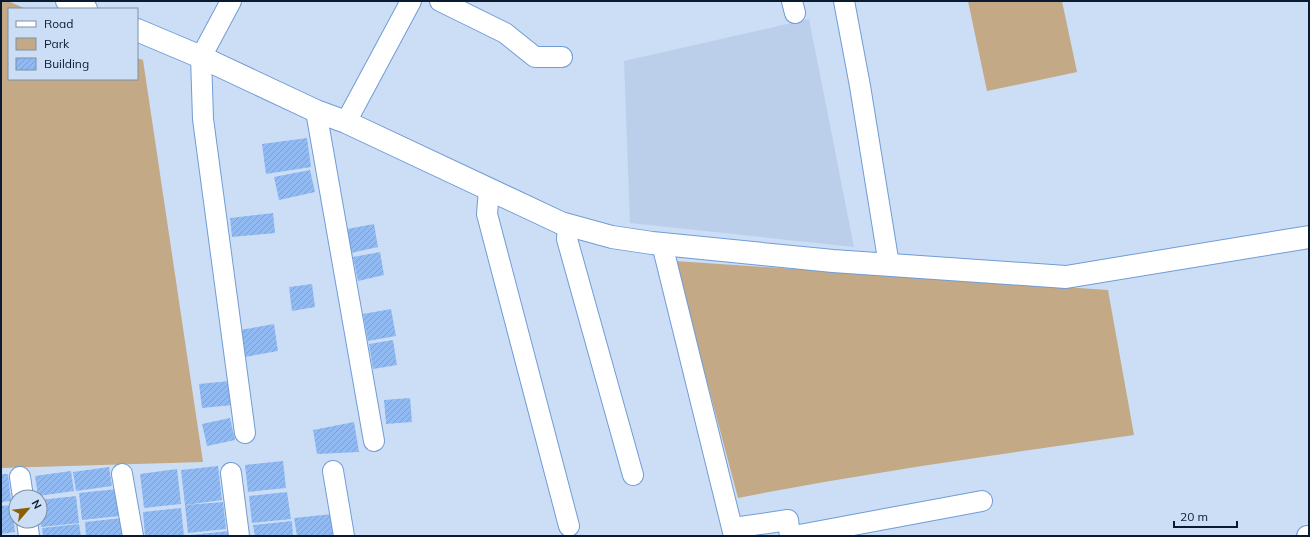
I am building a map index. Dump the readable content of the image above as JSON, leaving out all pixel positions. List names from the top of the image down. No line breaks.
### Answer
{"legend":["Road","Park","Building"],"scale_bar":"20 m","north":"top right"}
